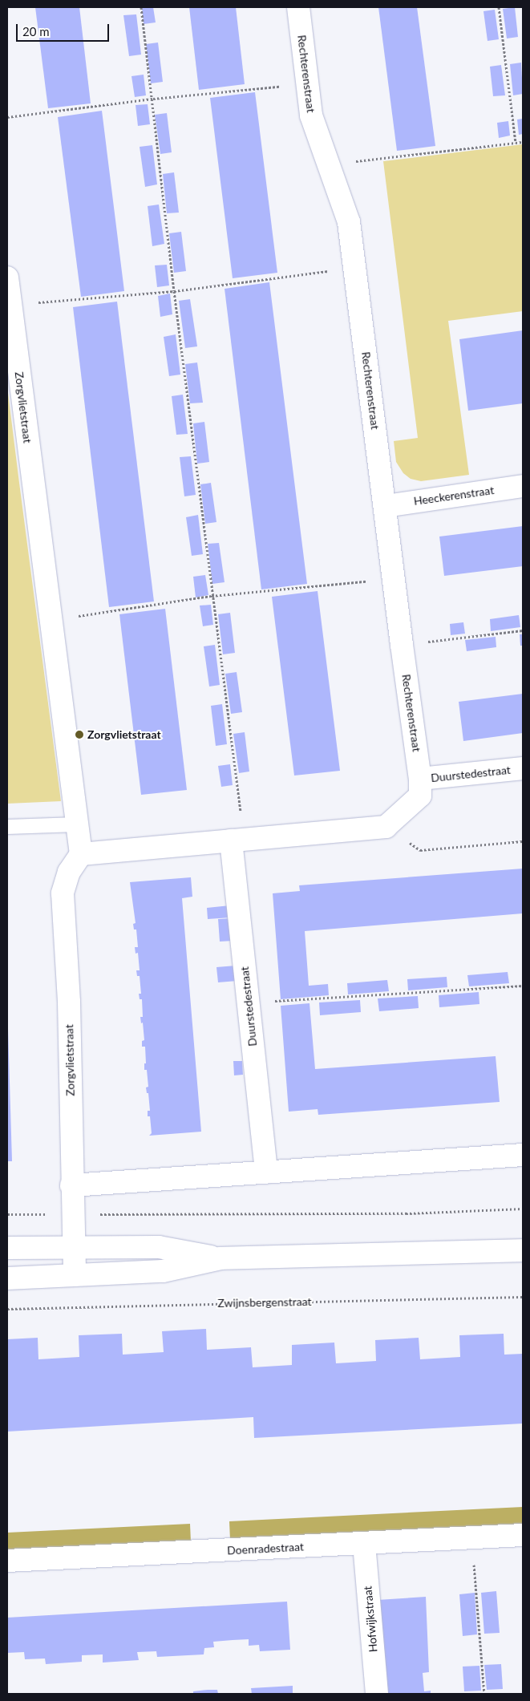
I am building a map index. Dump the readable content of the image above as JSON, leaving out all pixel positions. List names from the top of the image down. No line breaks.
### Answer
{"streets":{"street":["Rechterenstraat","Zorgvlietstraat","Heeckerenstraat","Duurstedestraat","Doenradestraat","Hofwijkstraat"],"path":["Zwijnsbergenstraat"]},"crossings":[["Rechterenstraat","Heeckerenstraat"],["Rechterenstraat","Duurstedestraat"],["Doenradestraat","Hofwijkstraat"]],"places":["Zorgvlietstraat"],"scale_bar":"20 m"}
